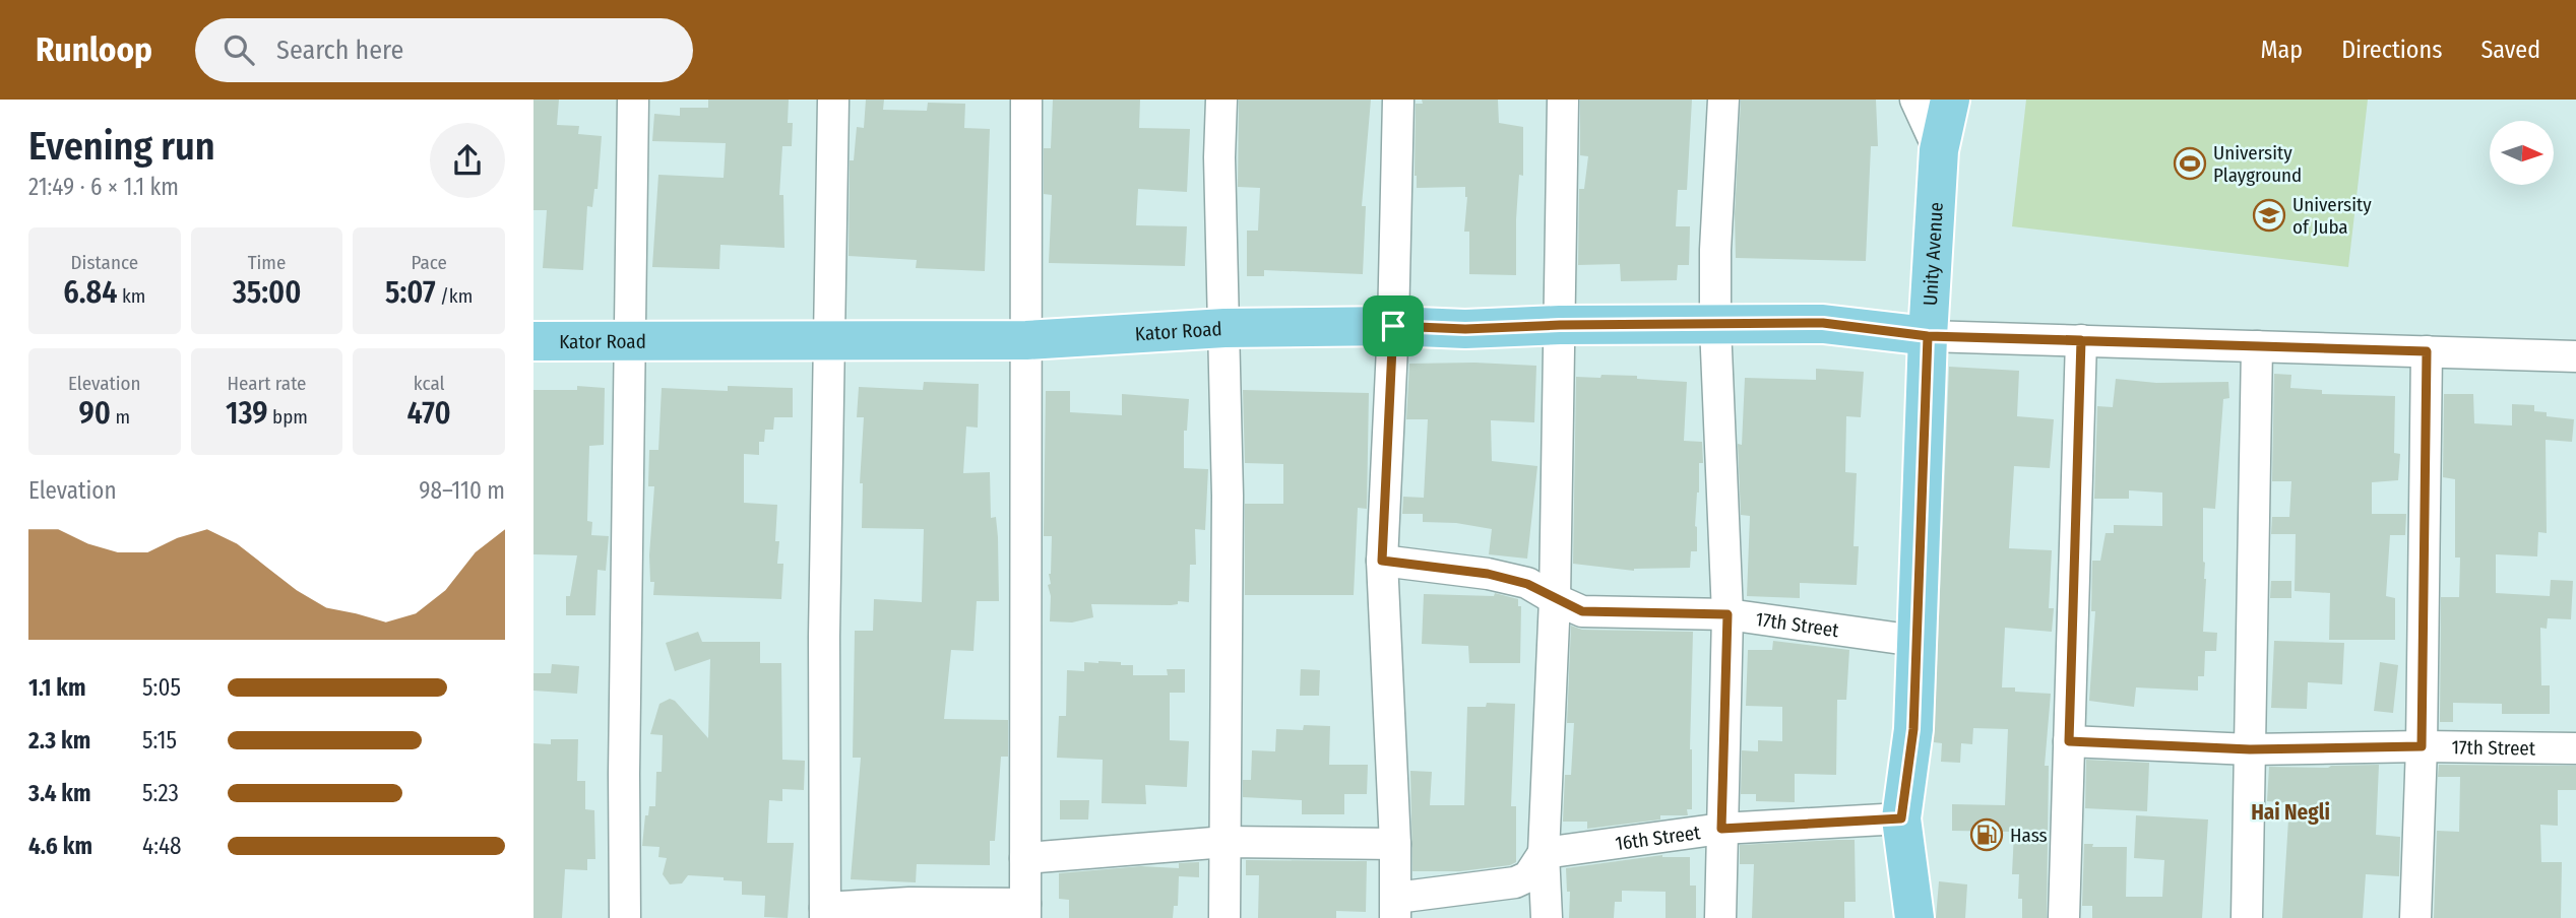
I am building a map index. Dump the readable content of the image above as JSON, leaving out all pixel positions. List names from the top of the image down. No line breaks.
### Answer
{"streets":{"main road":["Unity Avenue","Kator Road"],"street":["17th Street","16th Street"]},"crossings":[["Unity Avenue","Kator Road"],["Unity Avenue","17th Street"],["Unity Avenue","16th Street"]],"districts":["Hai Negli"],"places":{"sports":["University Playground"],"school or university":["University of Juba"],"fuel station":["Hass"]},"north":"right","page":{"header":"Runloop","search":"Search here","nav":["Map","Directions","Saved"],"heading":["Evening run","21:49 · 6 × 1.1 km"],"stats":[["Distance","6.84 km"],["Time","35:00"],["Pace","5:07 /km"],["Elevation","90 m"],["Heart rate","139 bpm"],["kcal","470"]],"chart":["Elevation","98–110 m"],"list":[{"name":"1.1 km","note":"5:05"},{"name":"2.3 km","note":"5:15"},{"name":"3.4 km","note":"5:23"},{"name":"4.6 km","note":"4:48"}]}}
